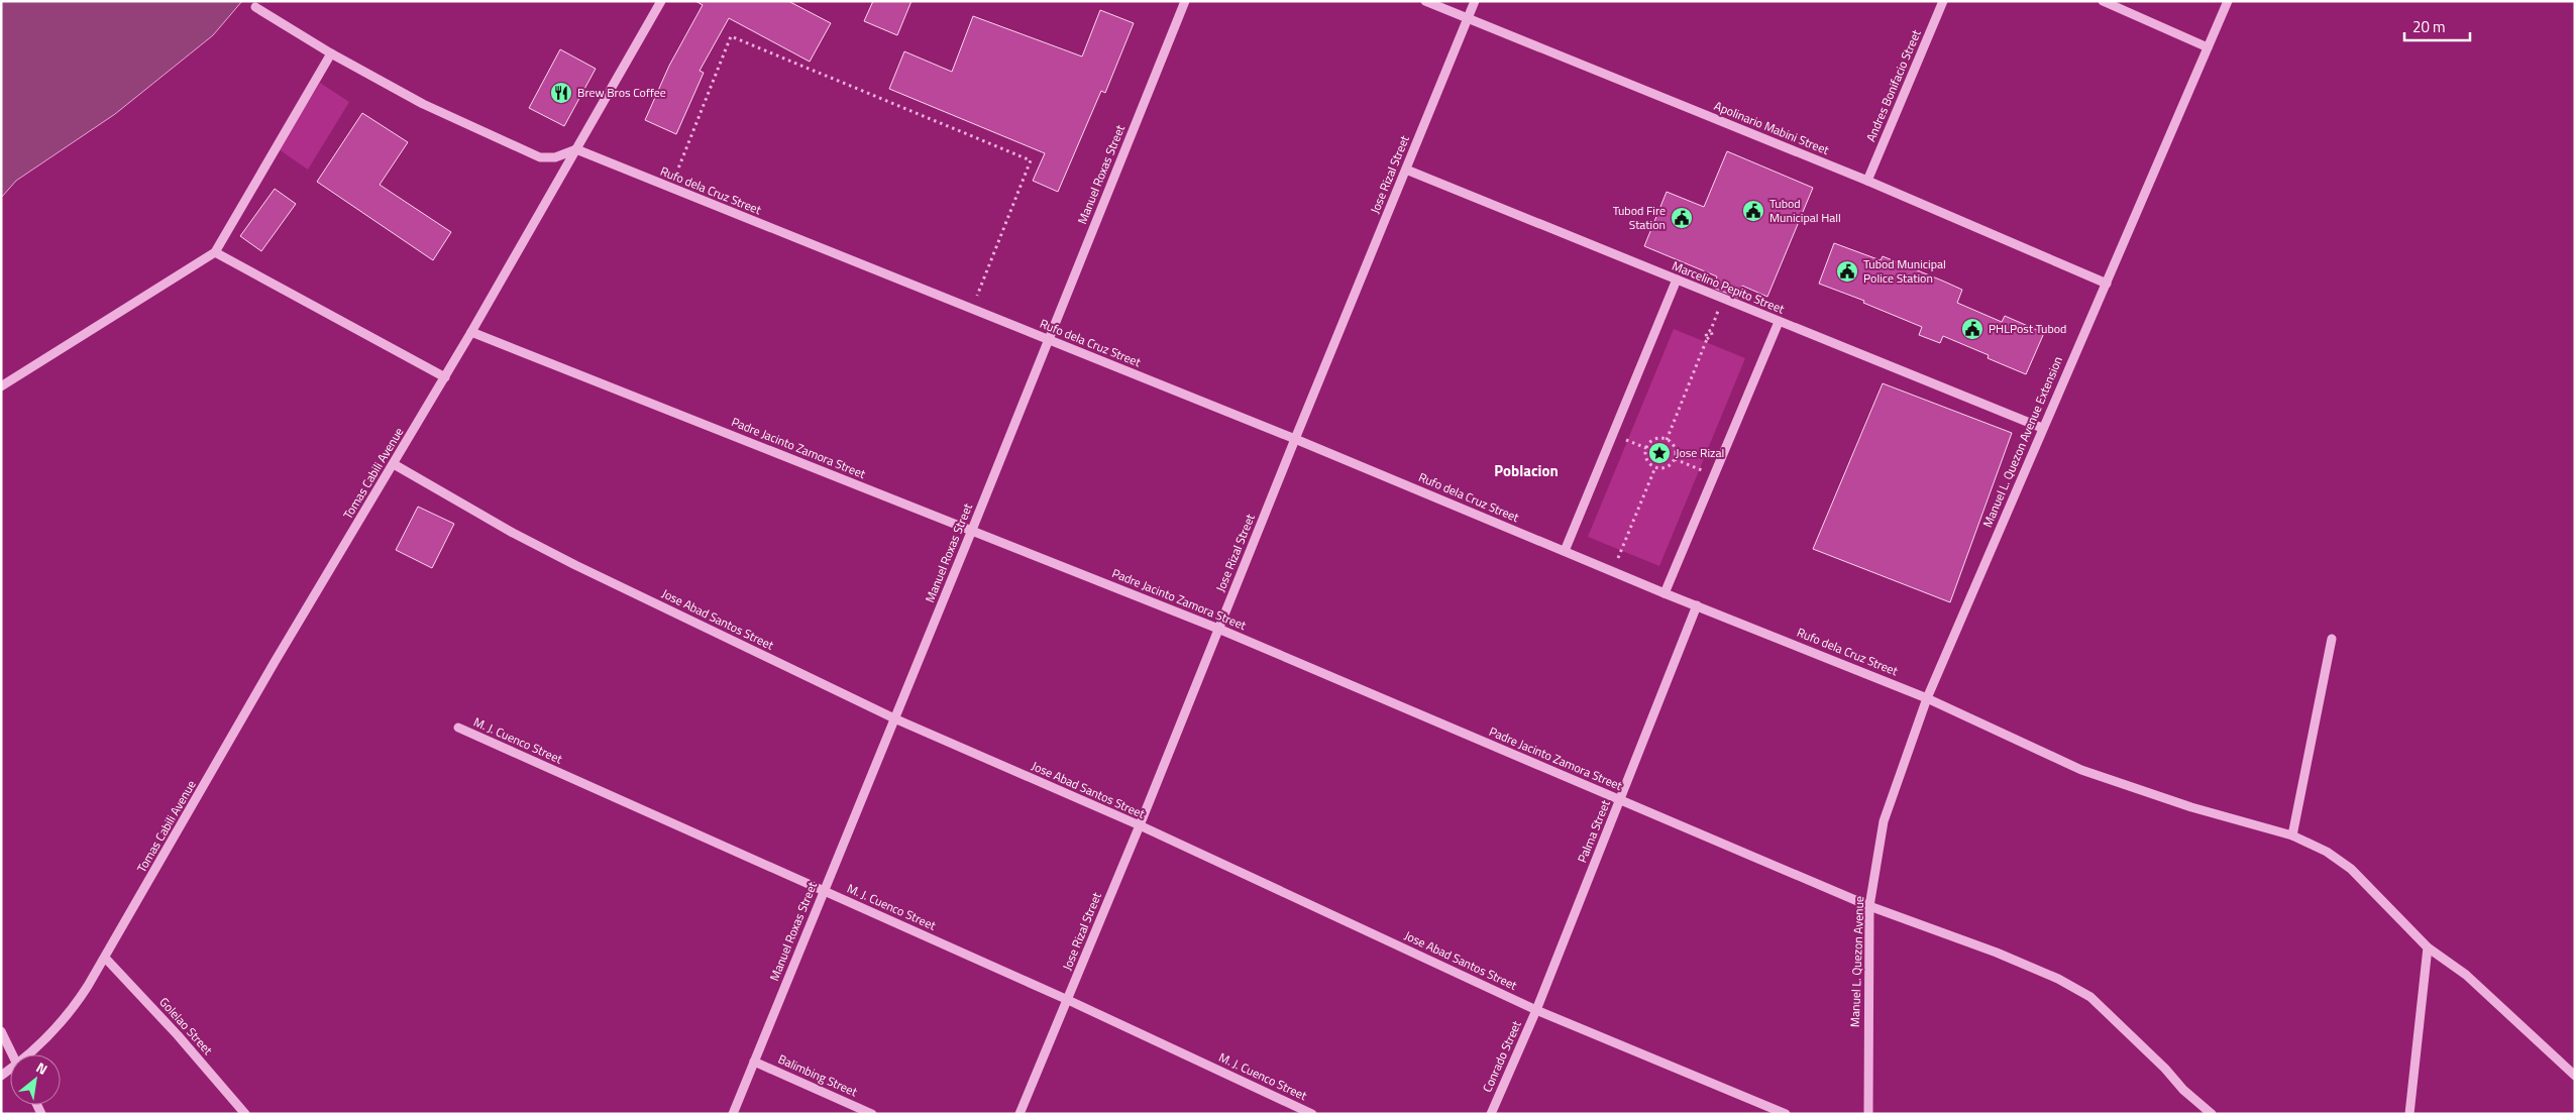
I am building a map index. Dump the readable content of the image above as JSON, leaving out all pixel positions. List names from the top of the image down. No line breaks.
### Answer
{"streets":{"street":["Andres Bonifacio Street","Apolinario Mabini Street","Manuel Roxas Street","Jose Rizal Street","Rufo dela Cruz Street","Marcelino Pepito Street","Manuel L. Quezon Avenue Extension","Padre Jacinto Zamora Street","Tomas Cabili Avenue","Jose Abad Santos Street","M. J. Cuenco Street","Palma Street","Manuel L. Quezon Avenue","Golelao Street","Conrado Street","Balimbing Street"]},"crossings":[["Andres Bonifacio Street","Apolinario Mabini Street"],["Apolinario Mabini Street","Jose Rizal Street"],["Apolinario Mabini Street","Manuel L. Quezon Avenue Extension"],["Manuel Roxas Street","Rufo dela Cruz Street"],["Manuel Roxas Street","Padre Jacinto Zamora Street"],["Manuel Roxas Street","Jose Abad Santos Street"],["Manuel Roxas Street","M. J. Cuenco Street"],["Manuel Roxas Street","Balimbing Street"],["Jose Rizal Street","Rufo dela Cruz Street"],["Jose Rizal Street","Marcelino Pepito Street"],["Jose Rizal Street","Padre Jacinto Zamora Street"],["Jose Rizal Street","Jose Abad Santos Street"],["Jose Rizal Street","M. J. Cuenco Street"],["Rufo dela Cruz Street","Manuel L. Quezon Avenue Extension"],["Rufo dela Cruz Street","Tomas Cabili Avenue"],["Rufo dela Cruz Street","Palma Street"],["Rufo dela Cruz Street","Manuel L. Quezon Avenue"],["Marcelino Pepito Street","Manuel L. Quezon Avenue Extension"],["Manuel L. Quezon Avenue Extension","Manuel L. Quezon Avenue"],["Padre Jacinto Zamora Street","Tomas Cabili Avenue"],["Padre Jacinto Zamora Street","Palma Street"],["Padre Jacinto Zamora Street","Manuel L. Quezon Avenue"],["Tomas Cabili Avenue","Jose Abad Santos Street"],["Tomas Cabili Avenue","Golelao Street"],["Jose Abad Santos Street","Palma Street"],["Jose Abad Santos Street","Conrado Street"],["Palma Street","Conrado Street"]],"districts":["Poblacion"],"places":{"restaurant":["Brew Bros Coffee"],"public building":["Tubod Municipal Hall","Tubod Fire Station","Tubod Municipal Police Station","PHLPost Tubod"],"place":["Jose Rizal"]},"scale_bar":"20 m","north":"top right"}
